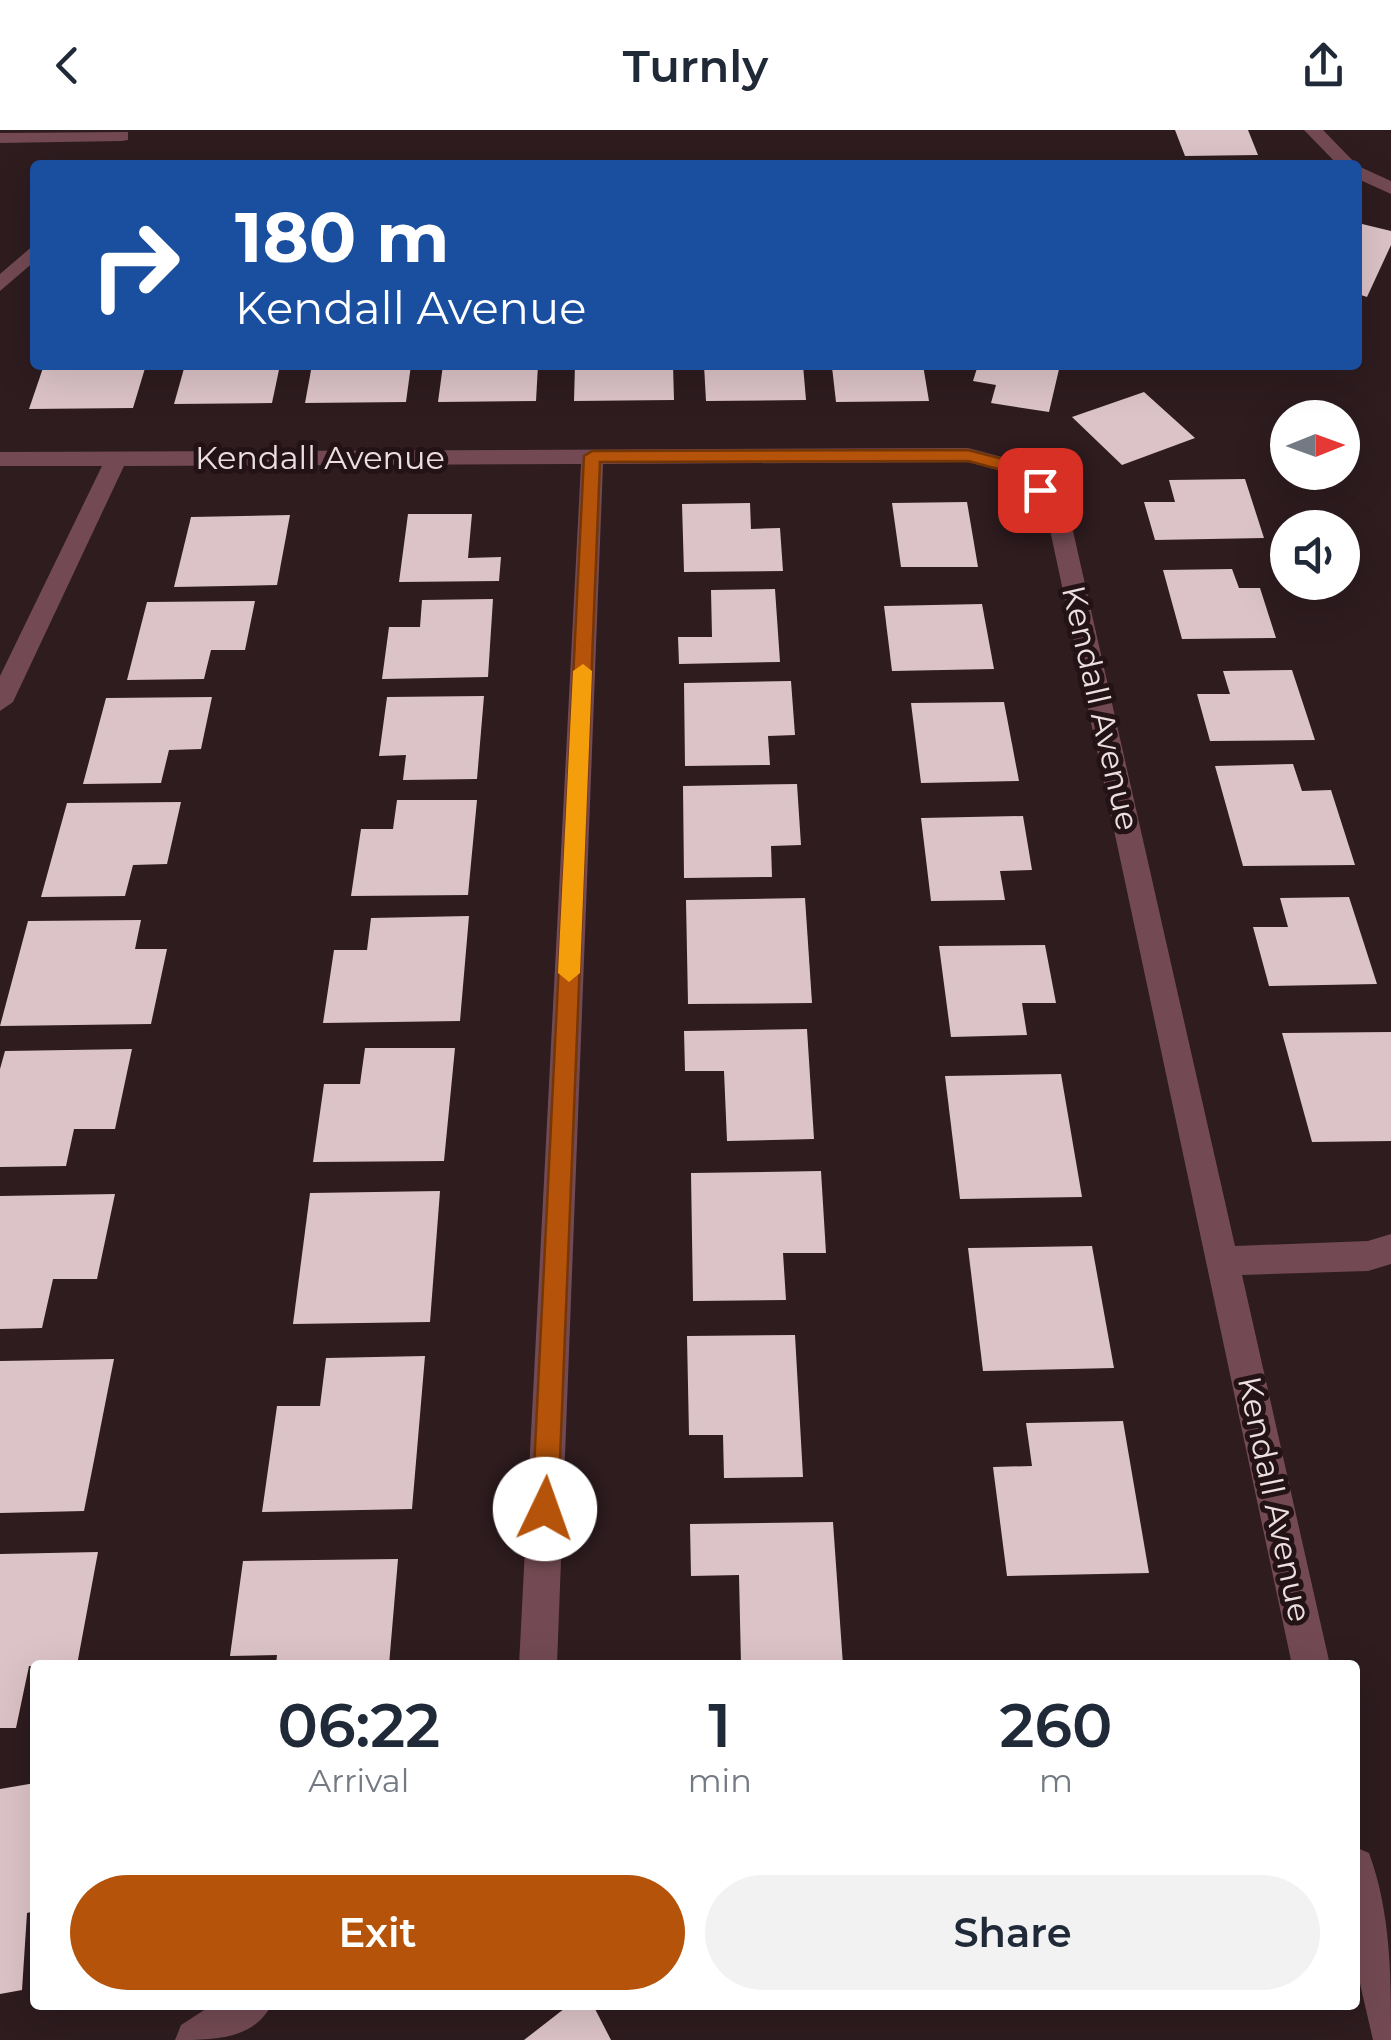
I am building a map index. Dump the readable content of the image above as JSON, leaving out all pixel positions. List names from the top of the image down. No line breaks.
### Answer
{"streets":{"street":["Kendall Avenue"]},"north":"right","page":{"header":"Turnly","turn":["180 m","Kendall Avenue"],"eta":["06:22","Arrival","1","min","260","m"],"buttons":["Exit","Share"]}}
